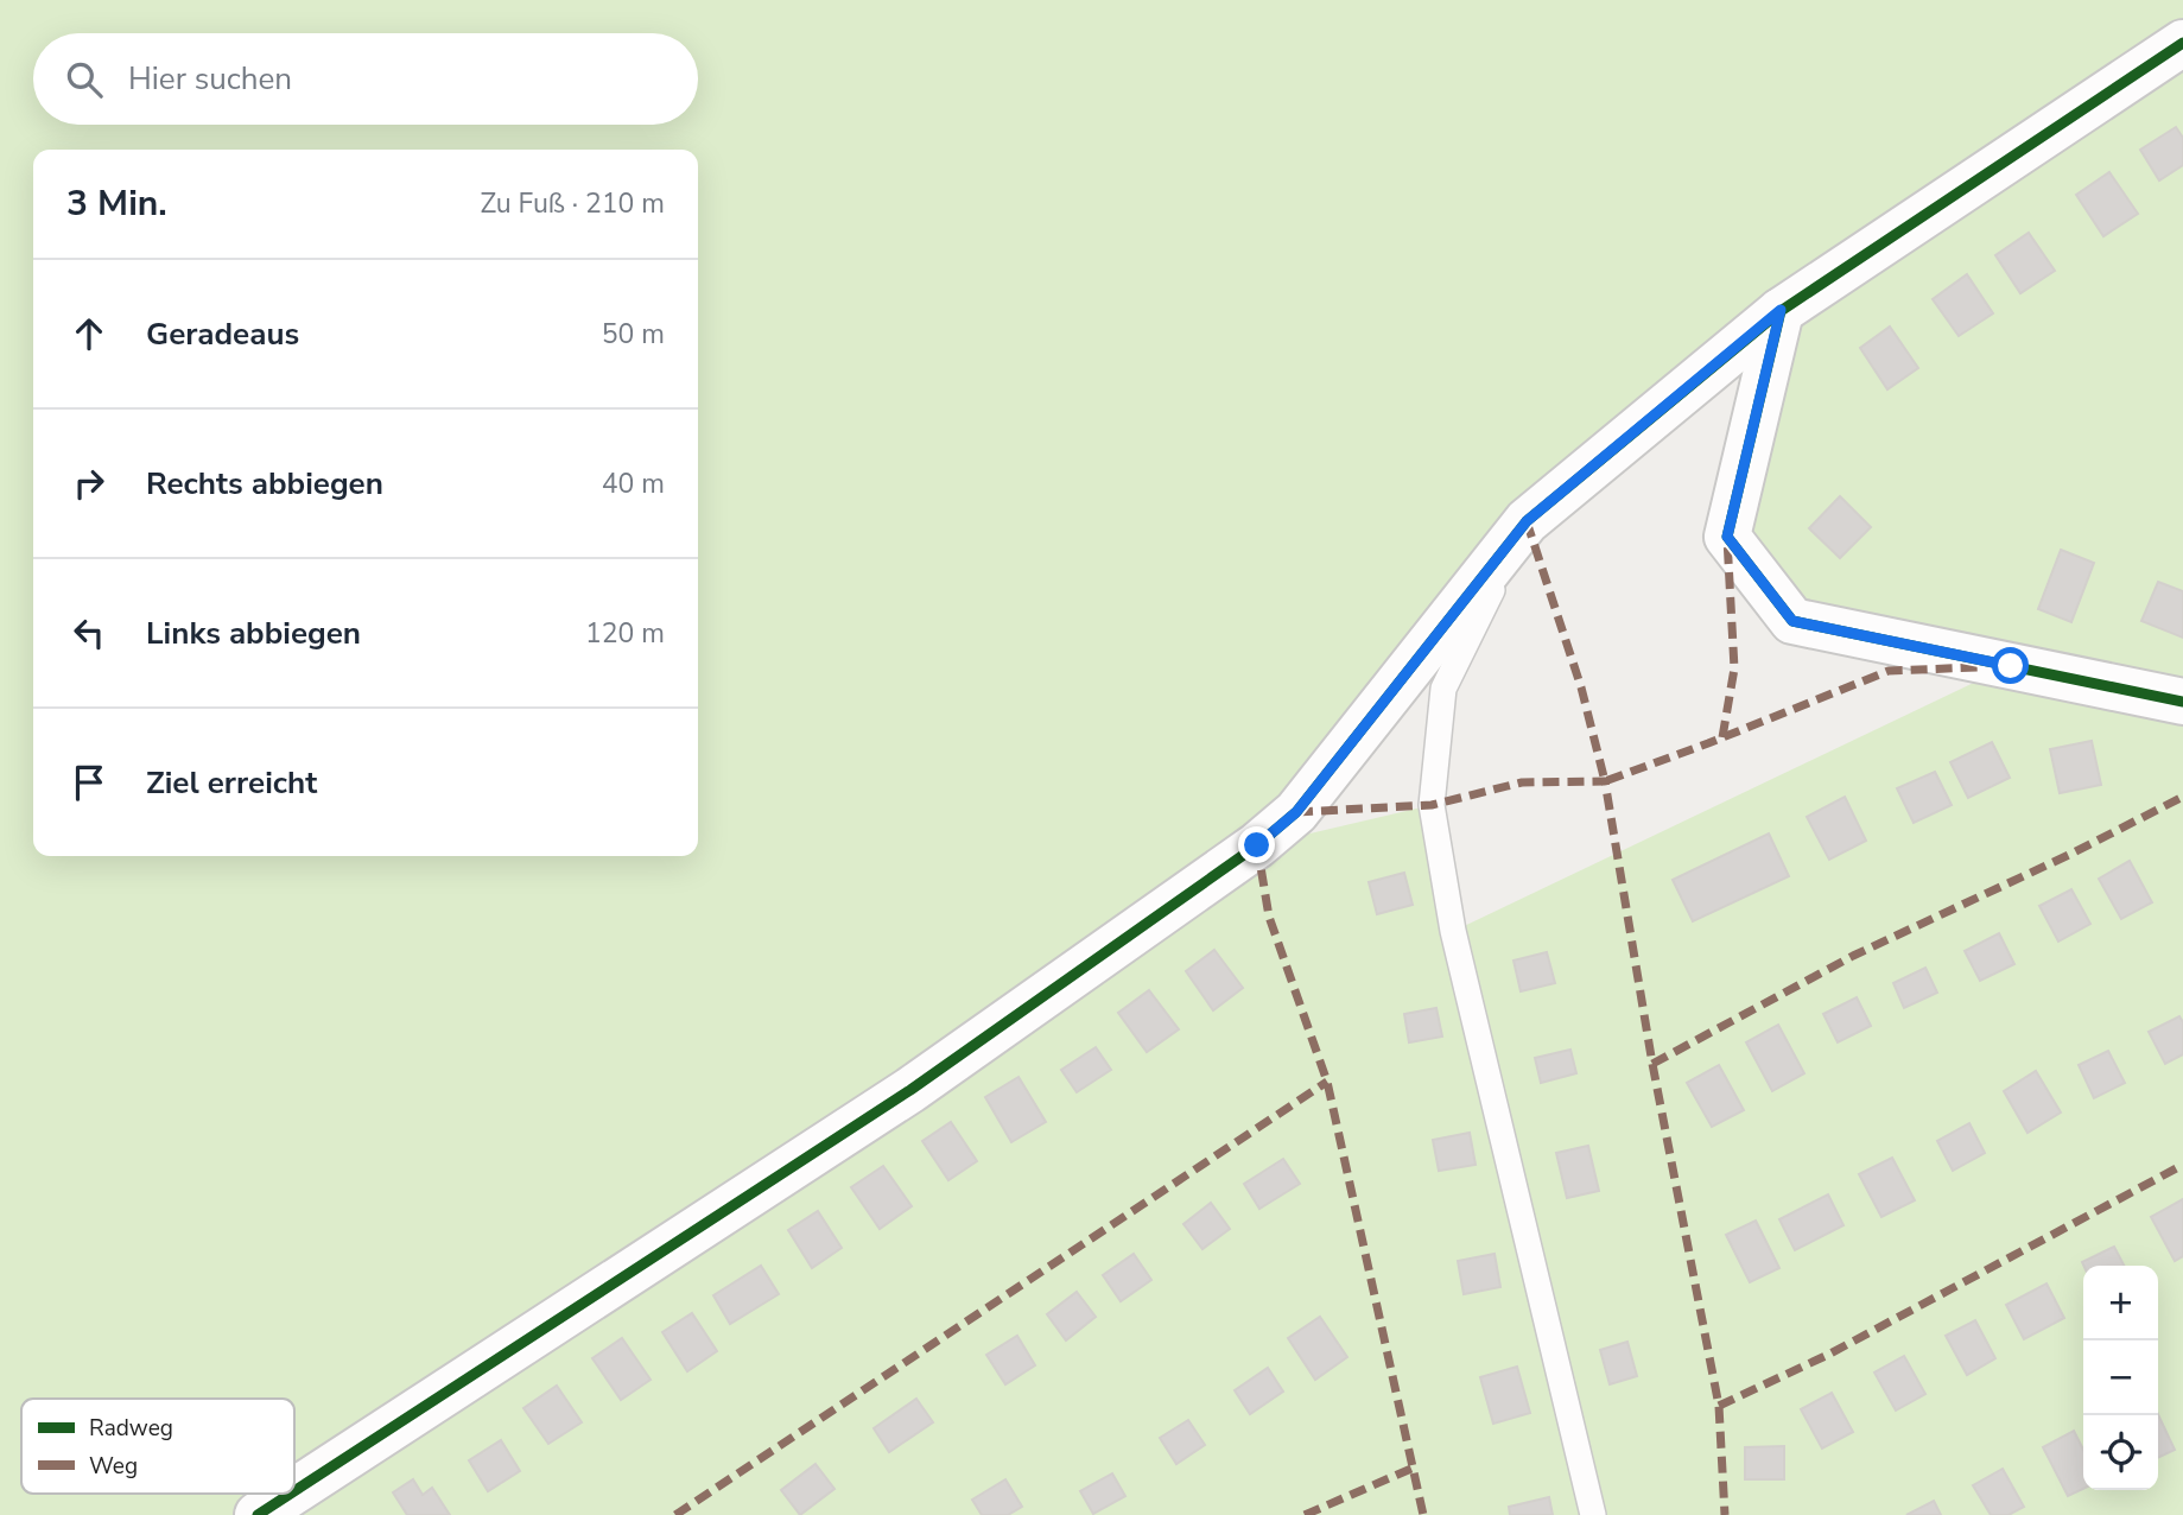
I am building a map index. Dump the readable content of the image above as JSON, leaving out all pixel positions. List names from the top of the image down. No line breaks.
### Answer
{"legend":["Radweg","Weg"],"page":{"search":"Hier suchen","heading":["3 Min.","Zu Fuß · 210 m"],"list":[["Geradeaus","50 m"],["Rechts abbiegen","40 m"],["Links abbiegen","120 m"],"Ziel erreicht"],"map_buttons":["+","−"]}}
